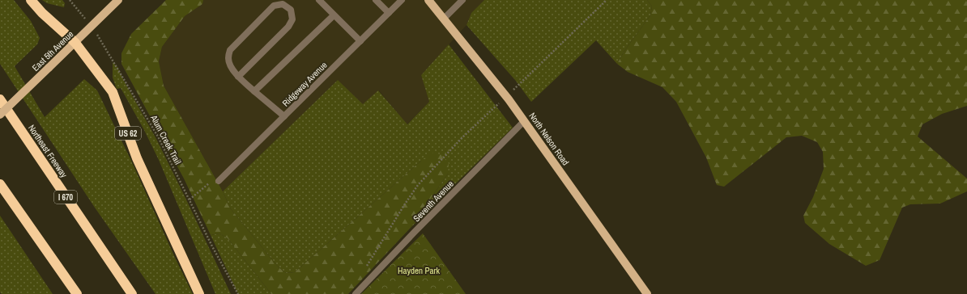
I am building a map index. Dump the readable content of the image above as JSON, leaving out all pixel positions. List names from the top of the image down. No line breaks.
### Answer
{"streets":{"highway":["US 62","Northeast Freeway","I 670"],"main road":["East 5th Avenue","North Nelson Road"],"street":["Ridgeway Avenue","Seventh Avenue"],"path":["Alum Creek Trail"]},"crossings":[["East 5th Avenue","US 62"],["East 5th Avenue","Alum Creek Trail"],["North Nelson Road","Seventh Avenue"]],"parks":["Hayden Park"]}
